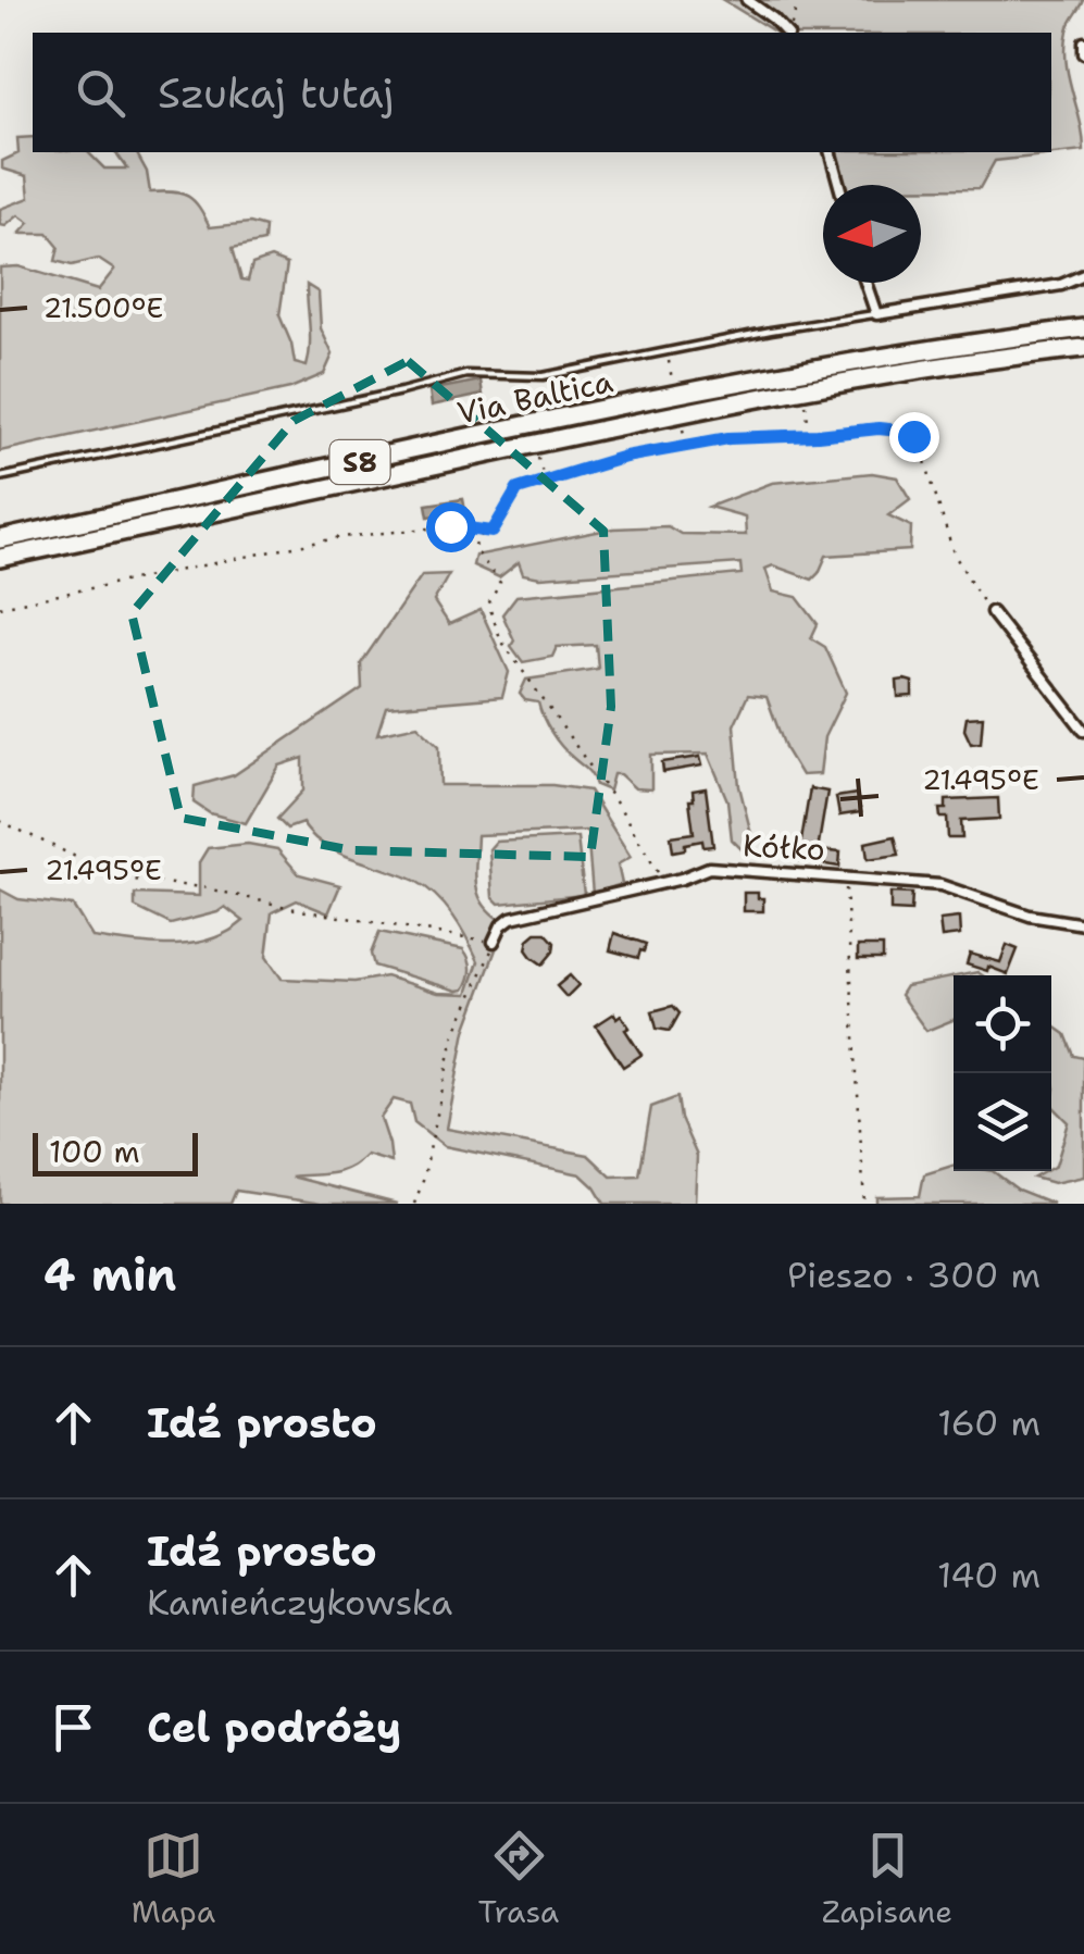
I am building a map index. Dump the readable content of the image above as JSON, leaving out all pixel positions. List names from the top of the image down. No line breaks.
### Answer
{"streets":{"highway":["Via Baltica","S8"],"street":["Kółko"]},"scale_bar":"100 m","north":"left","page":{"search":"Szukaj tutaj","scale":"100 m","heading":["4 min","Pieszo · 300 m"],"list":[["Idź prosto","160 m"],["Idź prosto","Kamieńczykowska","140 m"],"Cel podróży"],"nav":["Mapa","Trasa","Zapisane"]},"coordinates":["21.500°E","21.495°E"]}
